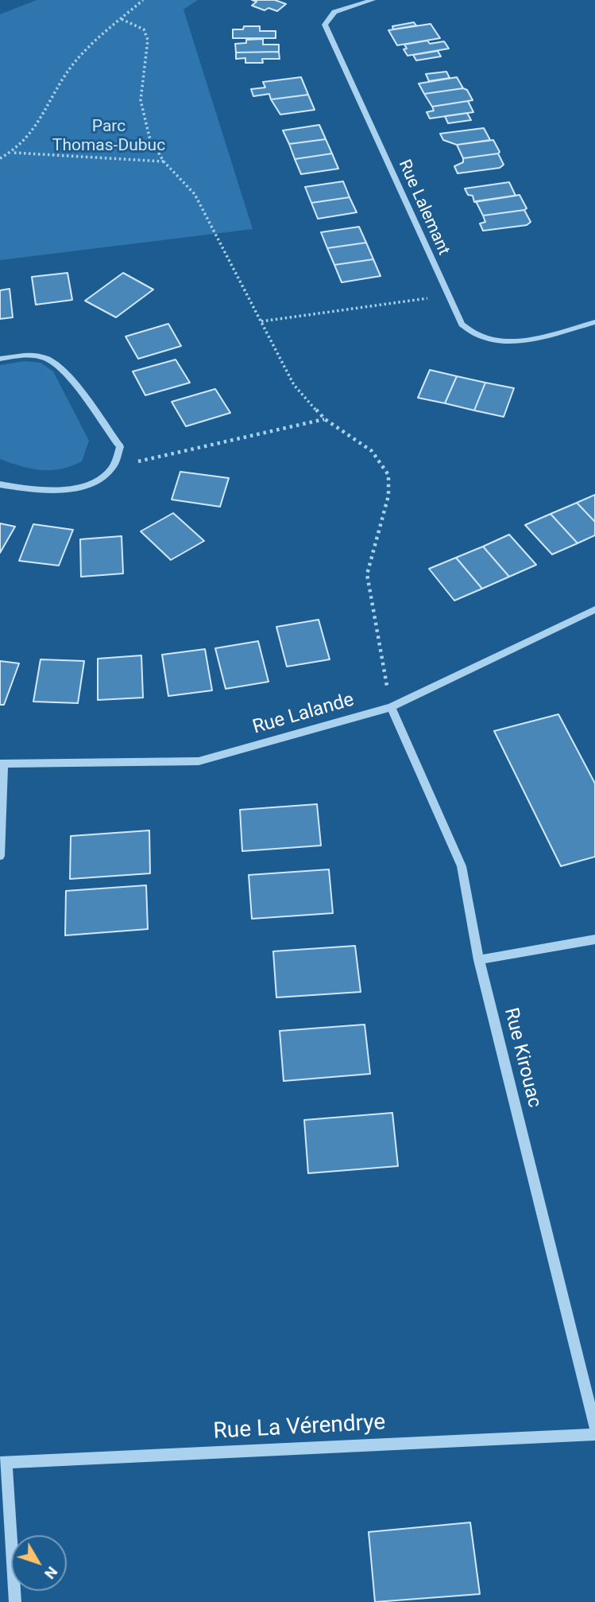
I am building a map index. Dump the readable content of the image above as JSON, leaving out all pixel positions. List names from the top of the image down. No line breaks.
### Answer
{"streets":{"street":["Rue Lalemant","Rue Lalande","Rue Kirouac","Rue La Vérendrye"]},"crossings":[["Rue Lalande","Rue Kirouac"]],"parks":["Parc Thomas-Dubuc"],"north":"bottom right"}
